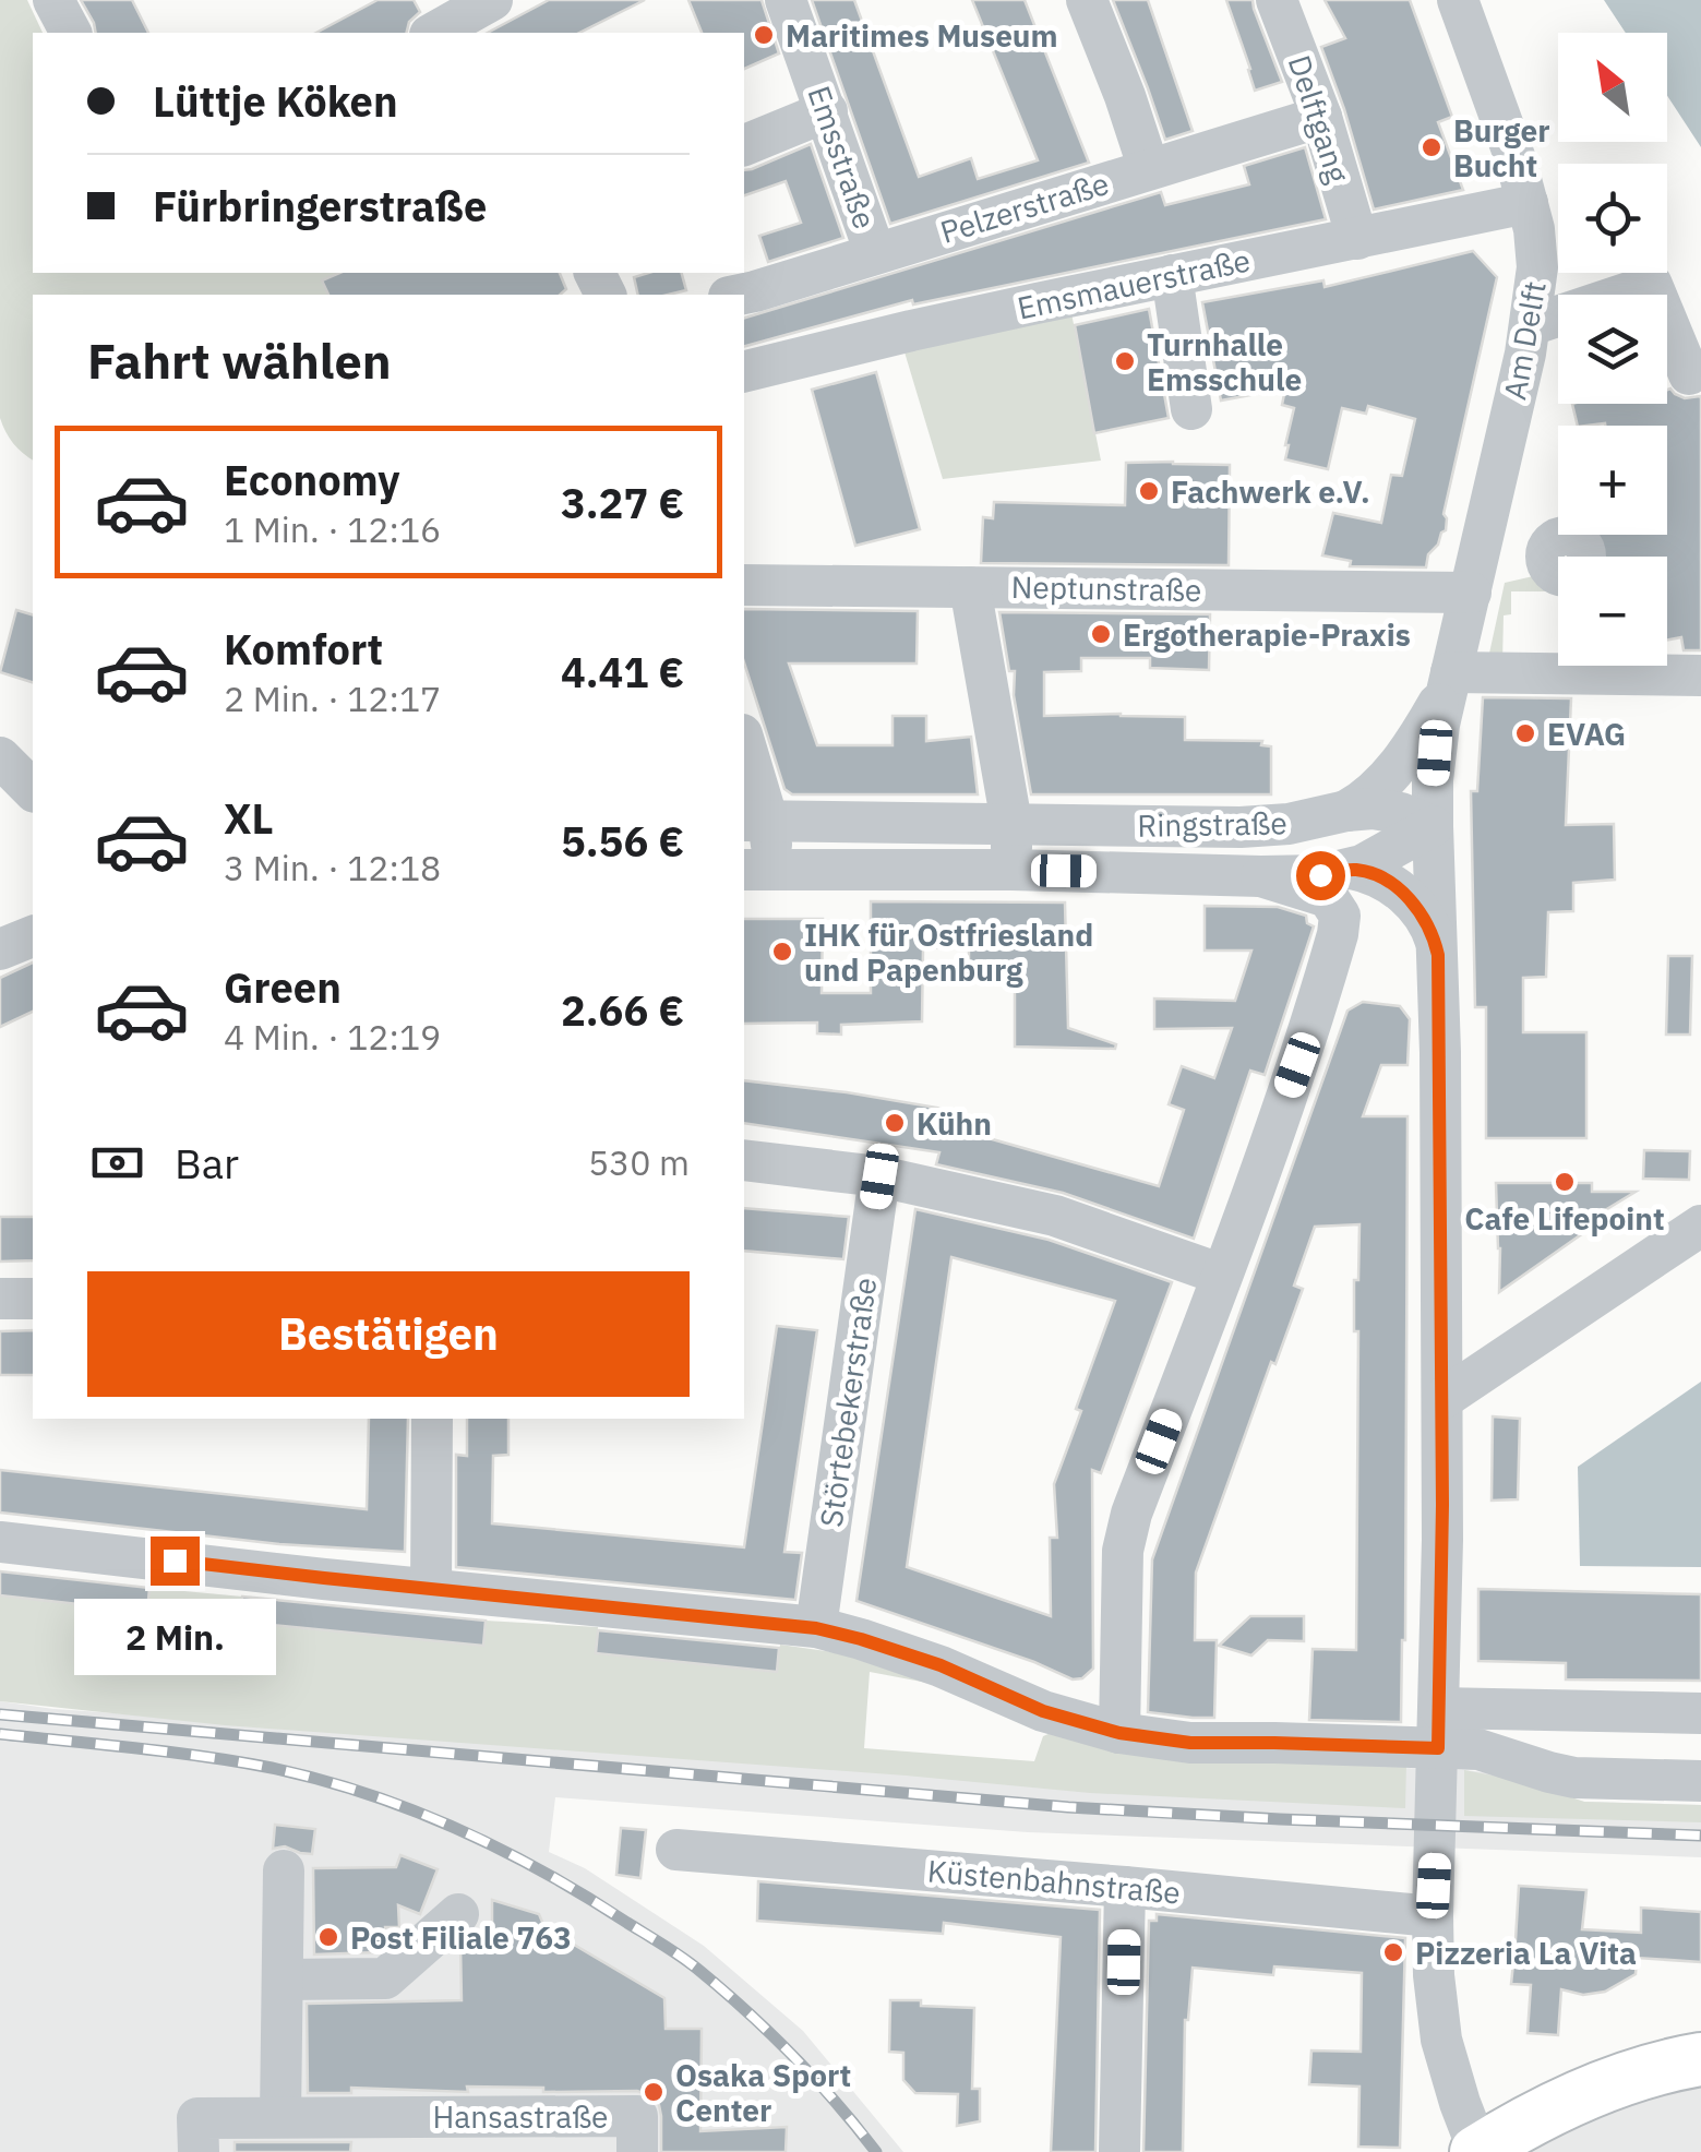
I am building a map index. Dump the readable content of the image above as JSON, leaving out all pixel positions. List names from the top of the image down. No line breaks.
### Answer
{"streets":{"street":["Delftgang","Emsstraße","Pelzerstraße","Emsmauerstraße","Am Delft","Neptunstraße","Ringstraße","Störtebekerstraße","Küstenbahnstraße","Hansastraße"]},"crossings":[["Delftgang","Pelzerstraße"],["Delftgang","Emsmauerstraße"],["Emsstraße","Pelzerstraße"],["Emsmauerstraße","Am Delft"],["Am Delft","Neptunstraße"],["Am Delft","Ringstraße"],["Am Delft","Küstenbahnstraße"]],"places":["Maritimes Museum","Burger Bucht","Turnhalle Emsschule","Fachwerk e.V.","Ergotherapie-Praxis","EVAG","IHK für Ostfriesland und Papenburg","Kühn","Cafe Lifepoint","Post Filiale 763","Pizzeria La Vita","Osaka Sport Center"],"north":"top left","page":{"map_buttons":["+","−"],"banner":["Lüttje Köken","Fürbringerstraße"],"heading":"Fahrt wählen","list":[{"name":"Economy","note":"1 Min. · 12:16","value":"3.27 €"},{"name":"Komfort","note":"2 Min. · 12:17","value":"4.41 €"},{"name":"XL","note":"3 Min. · 12:18","value":"5.56 €"},{"name":"Green","note":"4 Min. · 12:19","value":"2.66 €"}],"pay":["Bar","530 m"],"buttons":"Bestätigen","bubble":"2 Min."}}
